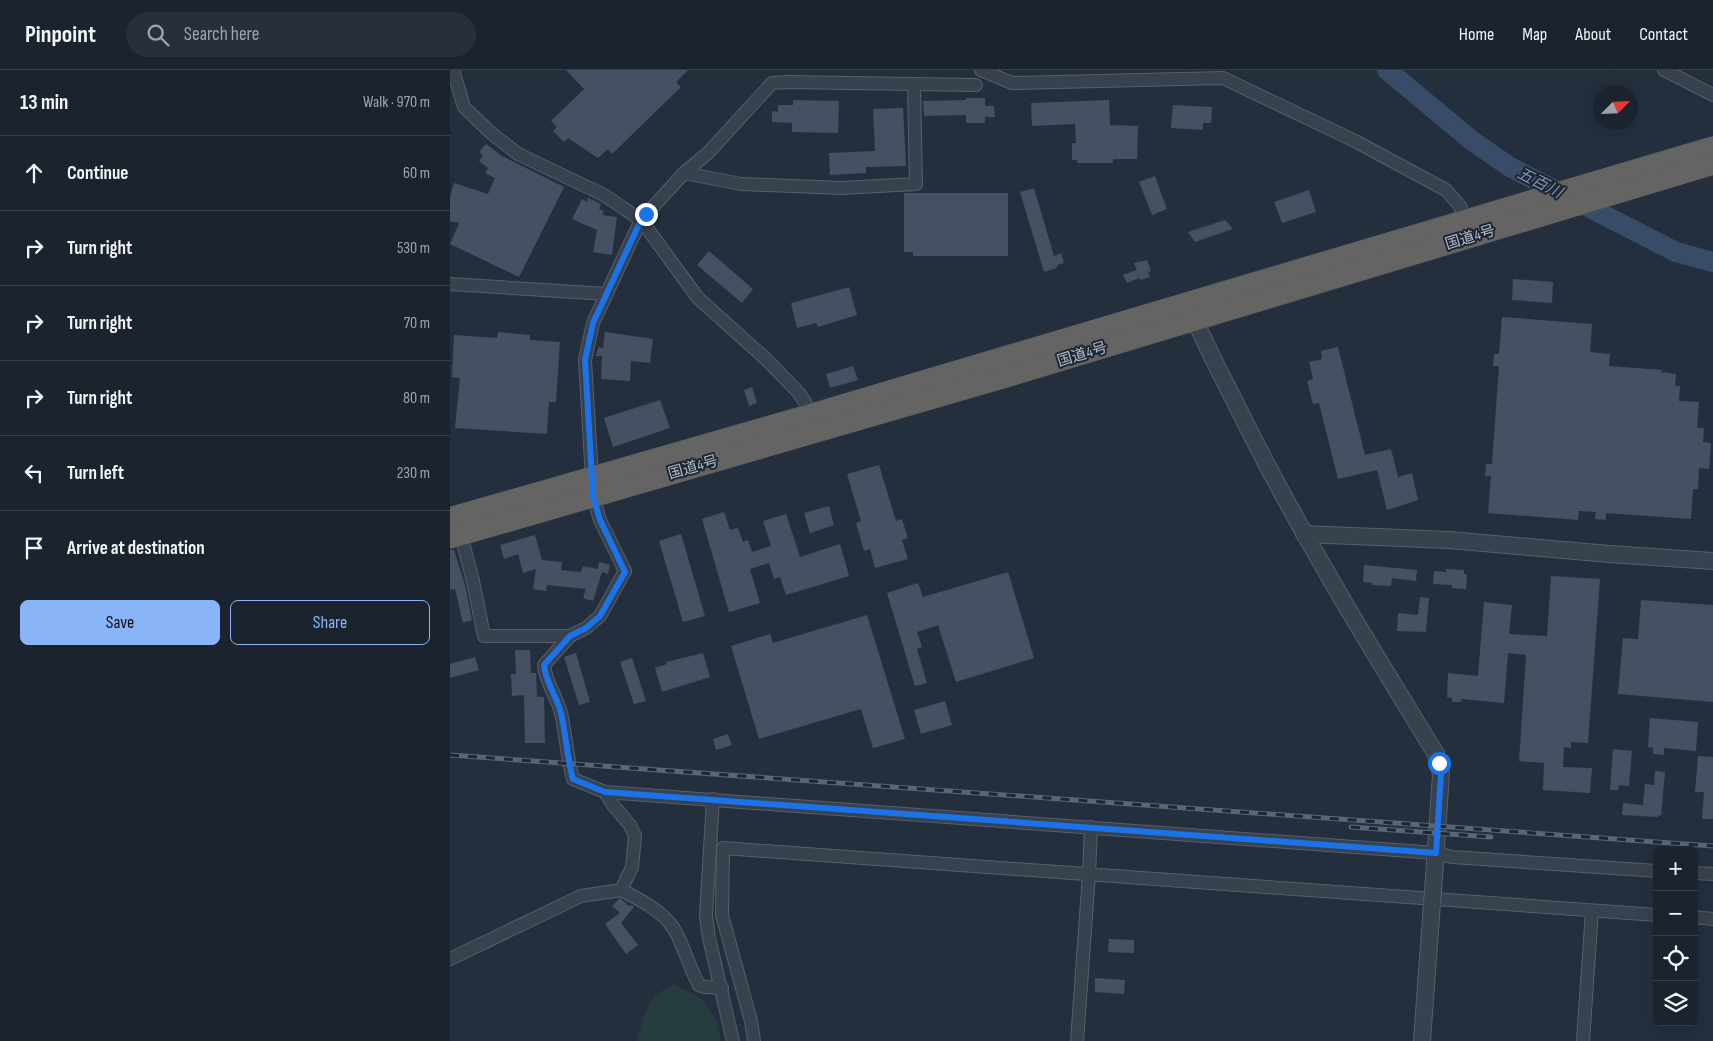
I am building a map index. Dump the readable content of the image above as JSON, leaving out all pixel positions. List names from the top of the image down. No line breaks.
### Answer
{"streets":{"highway":["国道4号"]},"water":["五百川"],"north":"top right","page":{"header":"Pinpoint","search":"Search here","nav":["Home","Map","About","Contact"],"heading":["13 min","Walk · 970 m"],"list":[["Continue","60 m"],["Turn right","530 m"],["Turn right","70 m"],["Turn right","80 m"],["Turn left","230 m"],"Arrive at destination"],"buttons":["Save","Share"],"map_buttons":["+","−"]}}
